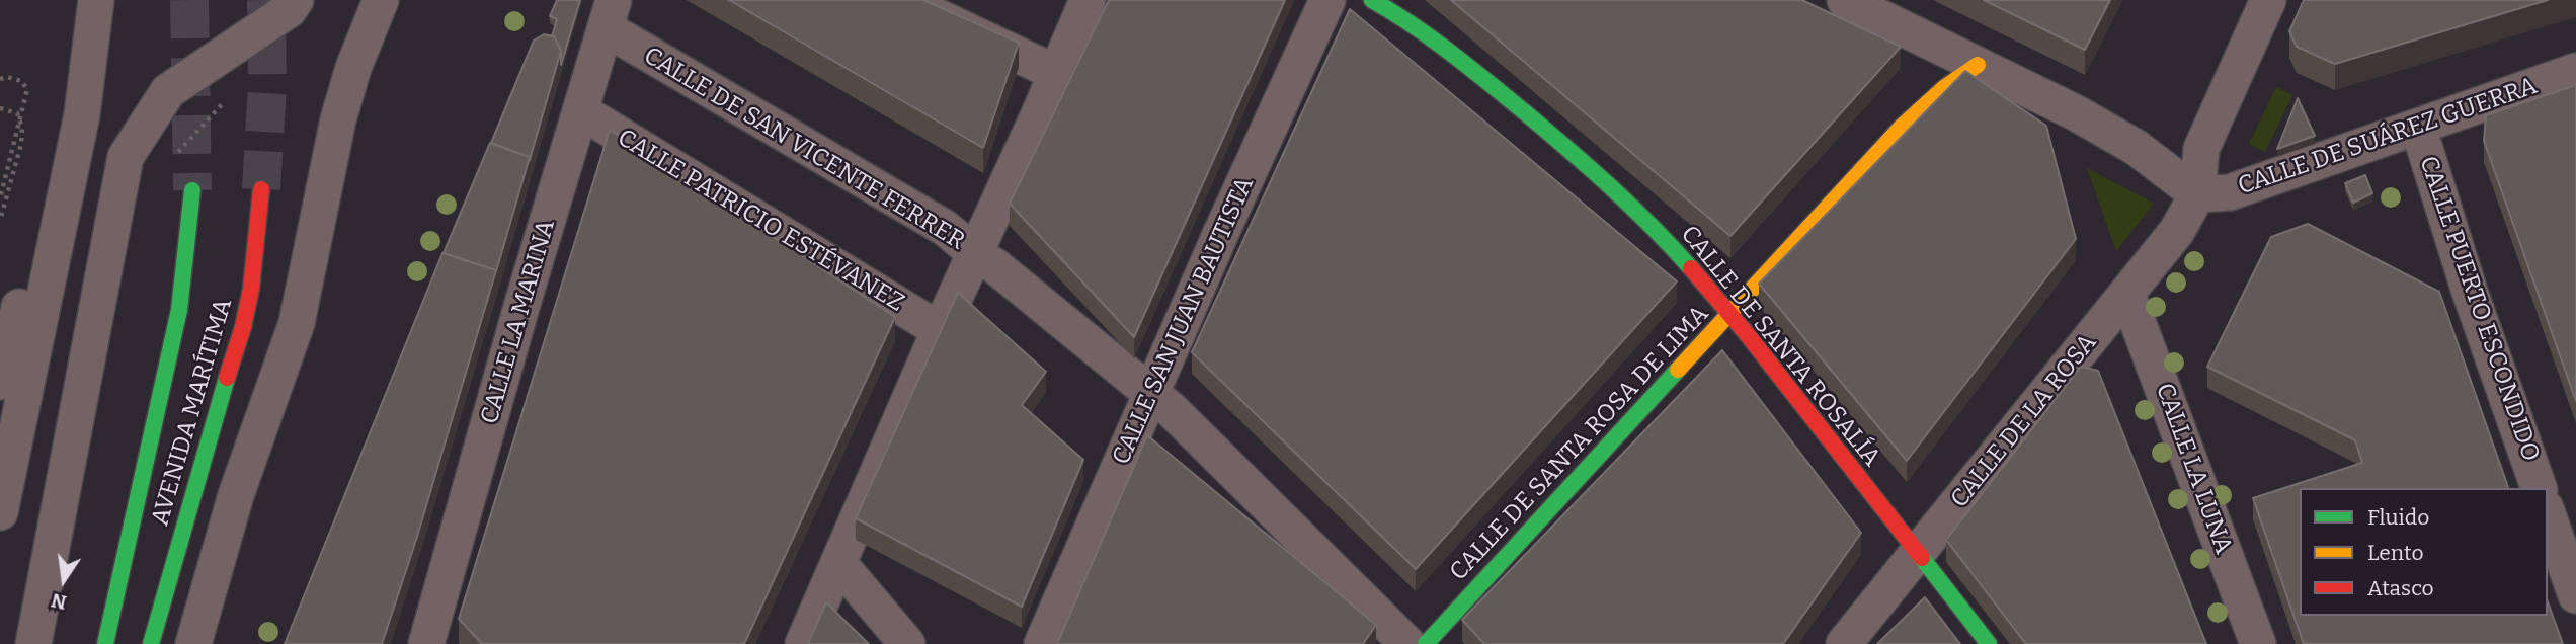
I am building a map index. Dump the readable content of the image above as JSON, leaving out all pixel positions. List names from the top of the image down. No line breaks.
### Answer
{"streets":{"street":["CALLE DE SUÁREZ GUERRA","CALLE DE SAN VICENTE FERRER","CALLE PATRICIO ESTÉVANEZ","CALLE PUERTO ESCONDIDO","CALLE SAN JUAN BAUTISTA","CALLE LA MARINA","CALLE DE SANTA ROSALÍA","AVENIDA MARÍTIMA","CALLE DE LA ROSA","CALLE DE SANTA ROSA DE LIMA","CALLE LA LUNA"]},"crossings":[["CALLE DE SUÁREZ GUERRA","CALLE PUERTO ESCONDIDO"],["CALLE DE SUÁREZ GUERRA","CALLE DE LA ROSA"],["CALLE DE SAN VICENTE FERRER","CALLE SAN JUAN BAUTISTA"],["CALLE DE SAN VICENTE FERRER","CALLE LA MARINA"],["CALLE PATRICIO ESTÉVANEZ","CALLE LA MARINA"],["CALLE DE SANTA ROSALÍA","CALLE DE LA ROSA"],["CALLE DE SANTA ROSALÍA","CALLE DE SANTA ROSA DE LIMA"],["CALLE DE LA ROSA","CALLE LA LUNA"]],"legend":["Fluido","Lento","Atasco"],"north":"bottom"}
